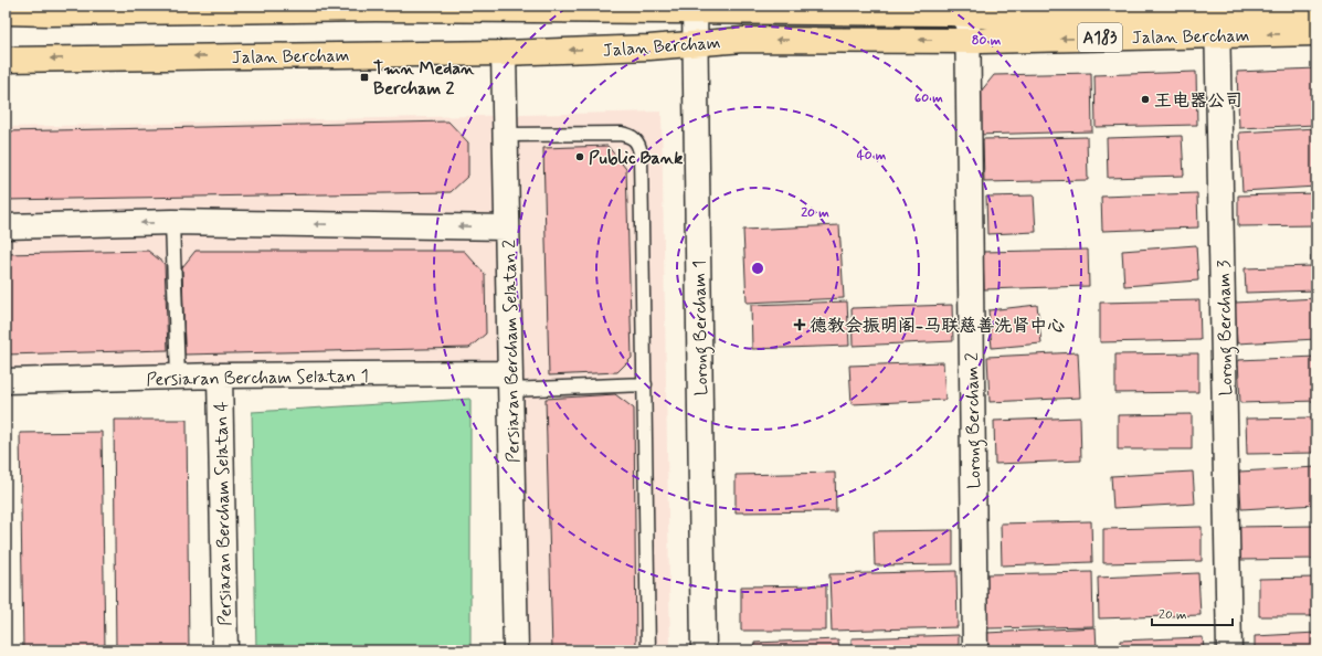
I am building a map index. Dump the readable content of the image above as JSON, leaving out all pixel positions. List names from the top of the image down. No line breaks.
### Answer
{"streets":{"main road":["Jalan Bercham","A183"],"street":["Lorong Bercham 1","Lorong Bercham 3","Persiaran Bercham Selatan 2","Persiaran Bercham Selatan 1","Lorong Bercham 2","Persiaran Bercham Selatan 4"]},"crossings":[["Jalan Bercham","Lorong Bercham 1"],["Jalan Bercham","Lorong Bercham 3"],["Jalan Bercham","Persiaran Bercham Selatan 2"],["Jalan Bercham","Lorong Bercham 2"],["Persiaran Bercham Selatan 2","Persiaran Bercham Selatan 1"],["Persiaran Bercham Selatan 1","Persiaran Bercham Selatan 4"]],"places":{"transit":["Tmn Medan Bercham 2"],"other":["王电器公司","Public Bank"],"health":["德教会振明阁-马联慈善洗肾中心"]},"scale_bar":"20 m","rings":["80 m","60 m","40 m","20 m"]}
